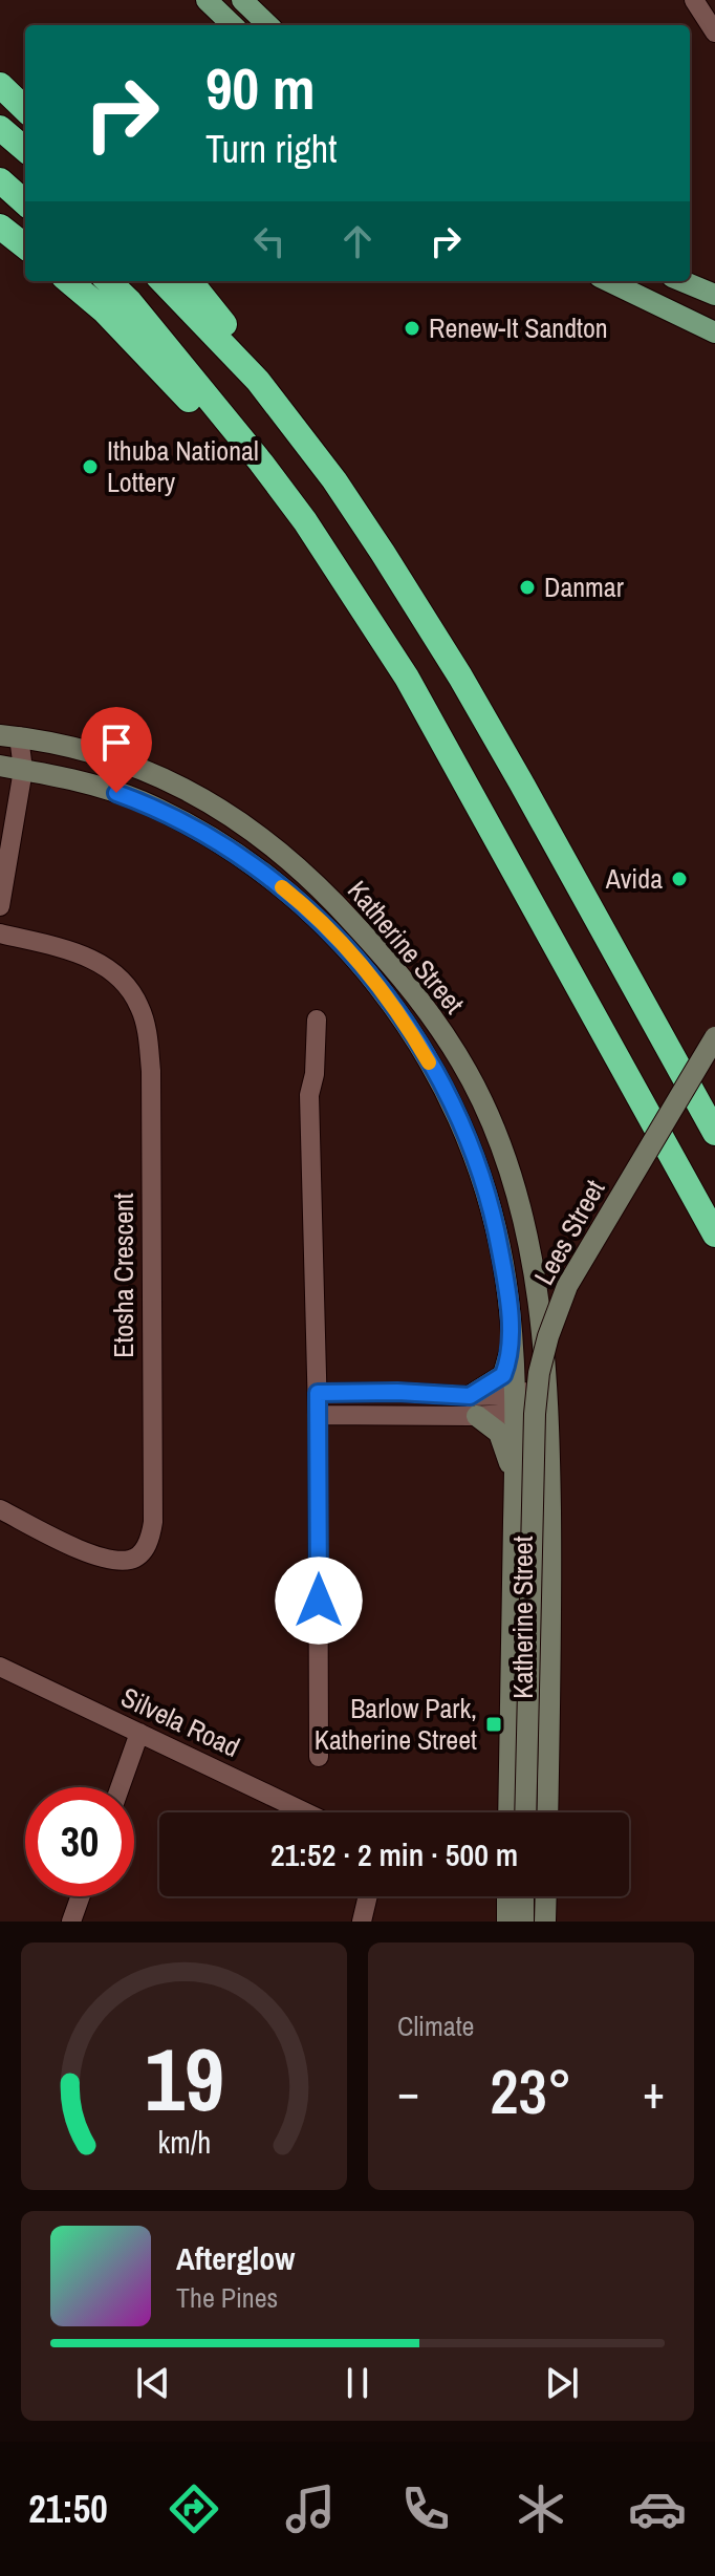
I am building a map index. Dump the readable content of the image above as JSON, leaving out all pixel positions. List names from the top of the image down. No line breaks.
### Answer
{"streets":{"main road":["Katherine Street","Lees Street"],"street":["Etosha Crescent","Silvela Road"]},"places":{"other":["Renew-It Sandton","Ithuba National Lottery","Danmar","Avida"],"transit":["Barlow Park, Katherine Street"]},"page":{"turn":["90 m","Turn right"],"limit":"30","trip":"21:52 · 2 min · 500 m","tile":"Climate","heat":["−","23°","+"],"song":["Afterglow","The Pines"],"tabs":"21:50","gauge":["19","km/h"]}}
